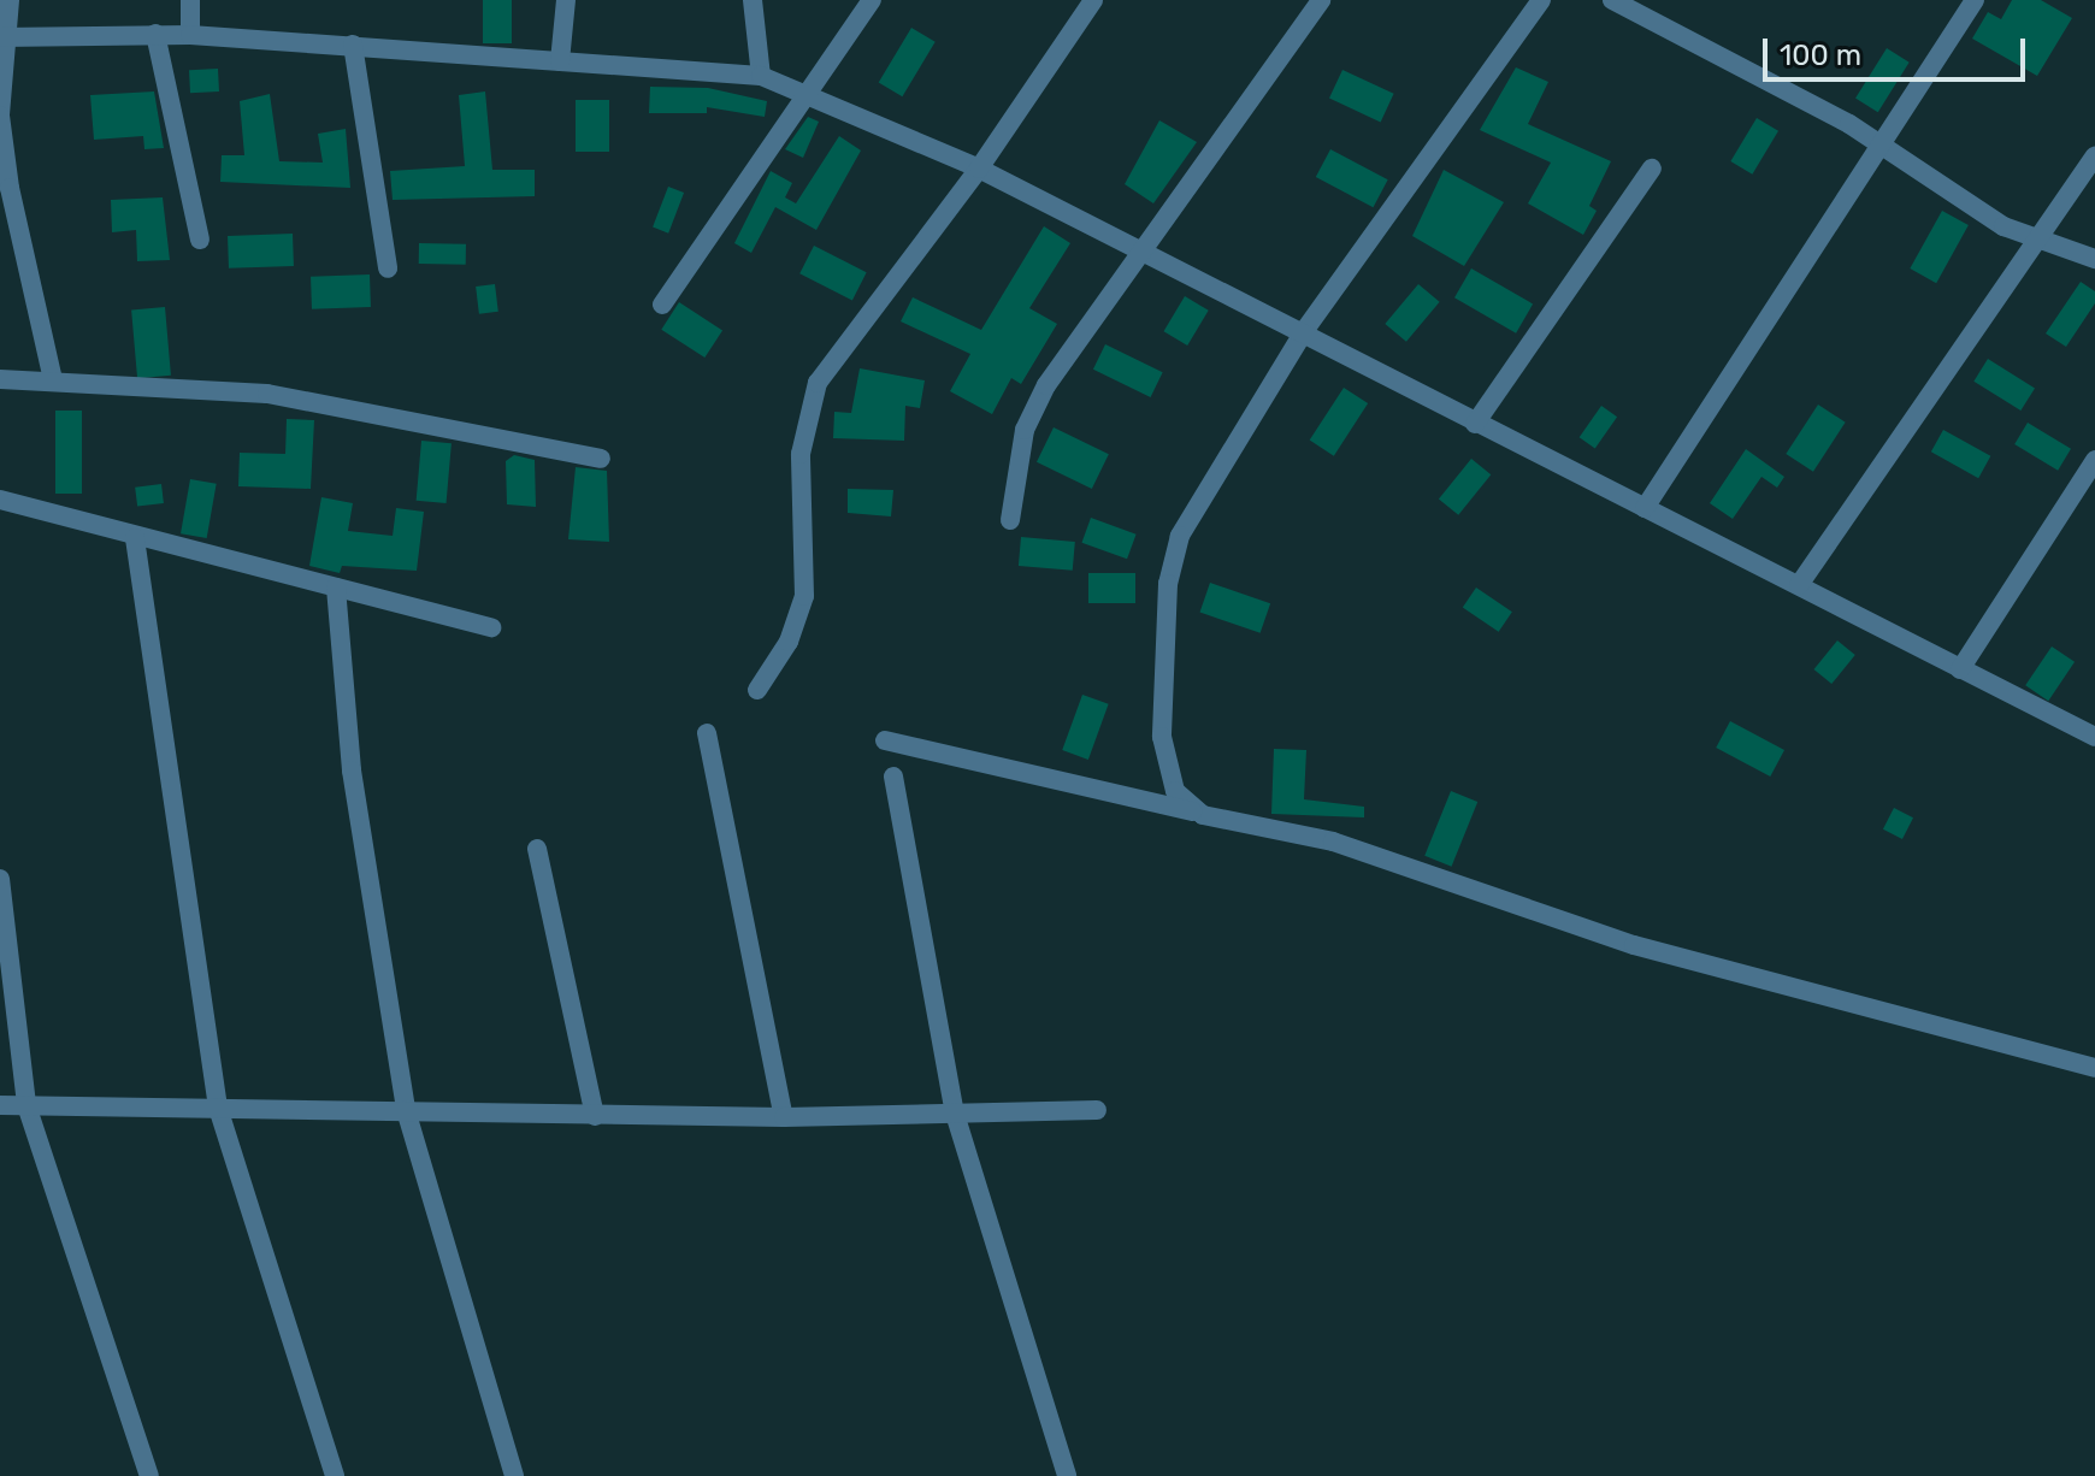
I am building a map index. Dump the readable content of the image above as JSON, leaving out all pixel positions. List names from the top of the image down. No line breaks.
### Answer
{"scale_bar":"100 m"}
